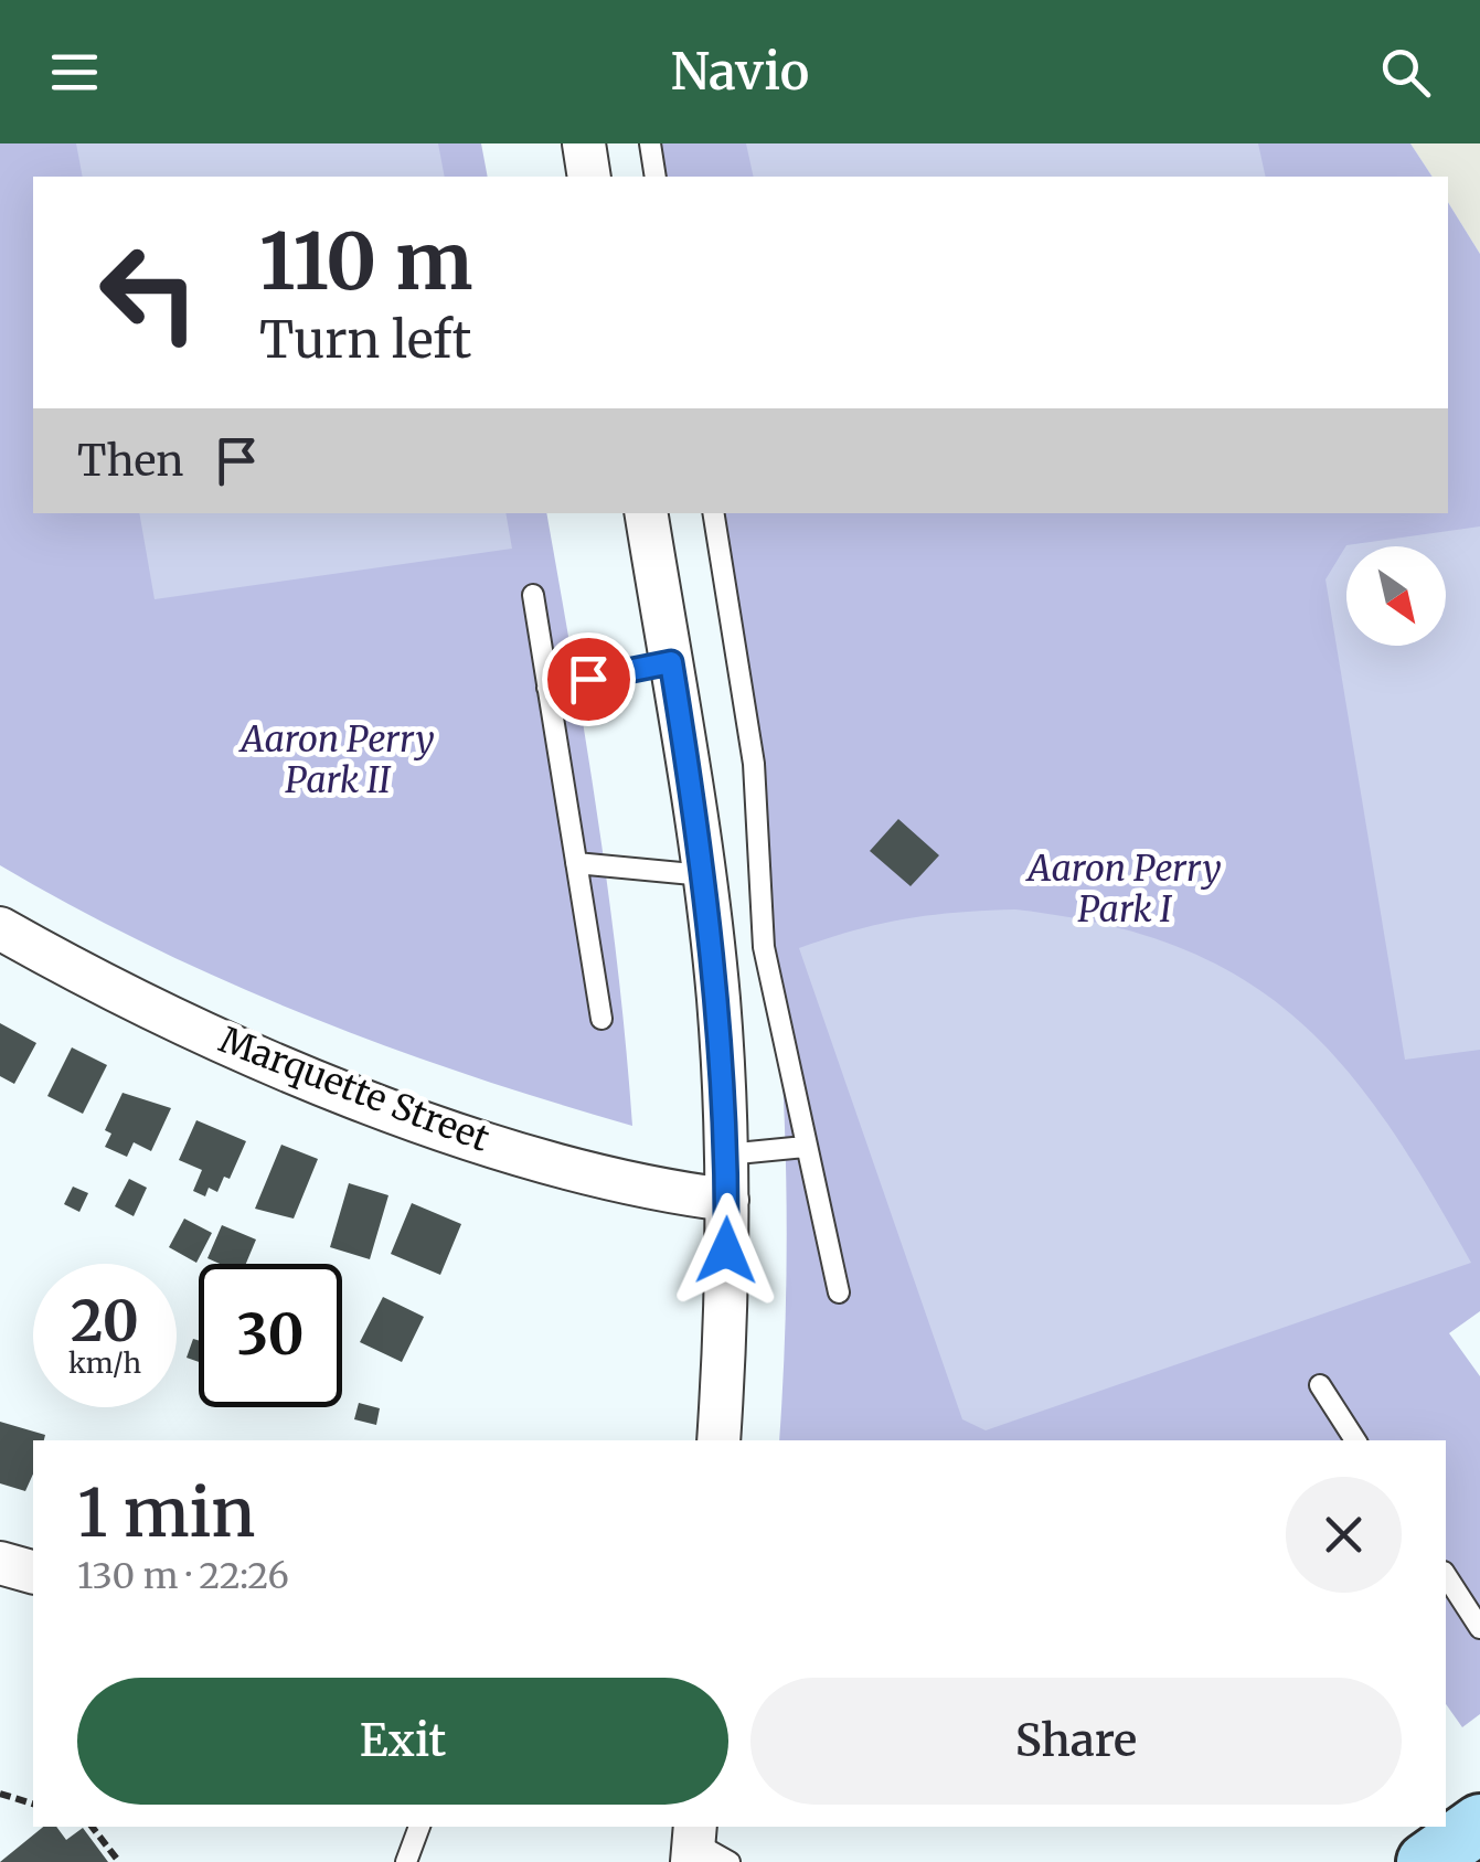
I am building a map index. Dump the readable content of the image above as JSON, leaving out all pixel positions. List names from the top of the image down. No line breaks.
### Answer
{"streets":{"street":["Marquette Street"]},"parks":["Aaron Perry Park II","Aaron Perry Park I"],"north":"bottom right","page":{"header":"Navio","turn":["110 m","Turn left"],"then":"Then","speed":"20 km/h","limit":"30","heading":["1 min","130 m · 22:26"],"buttons":["Exit","Share"]}}
